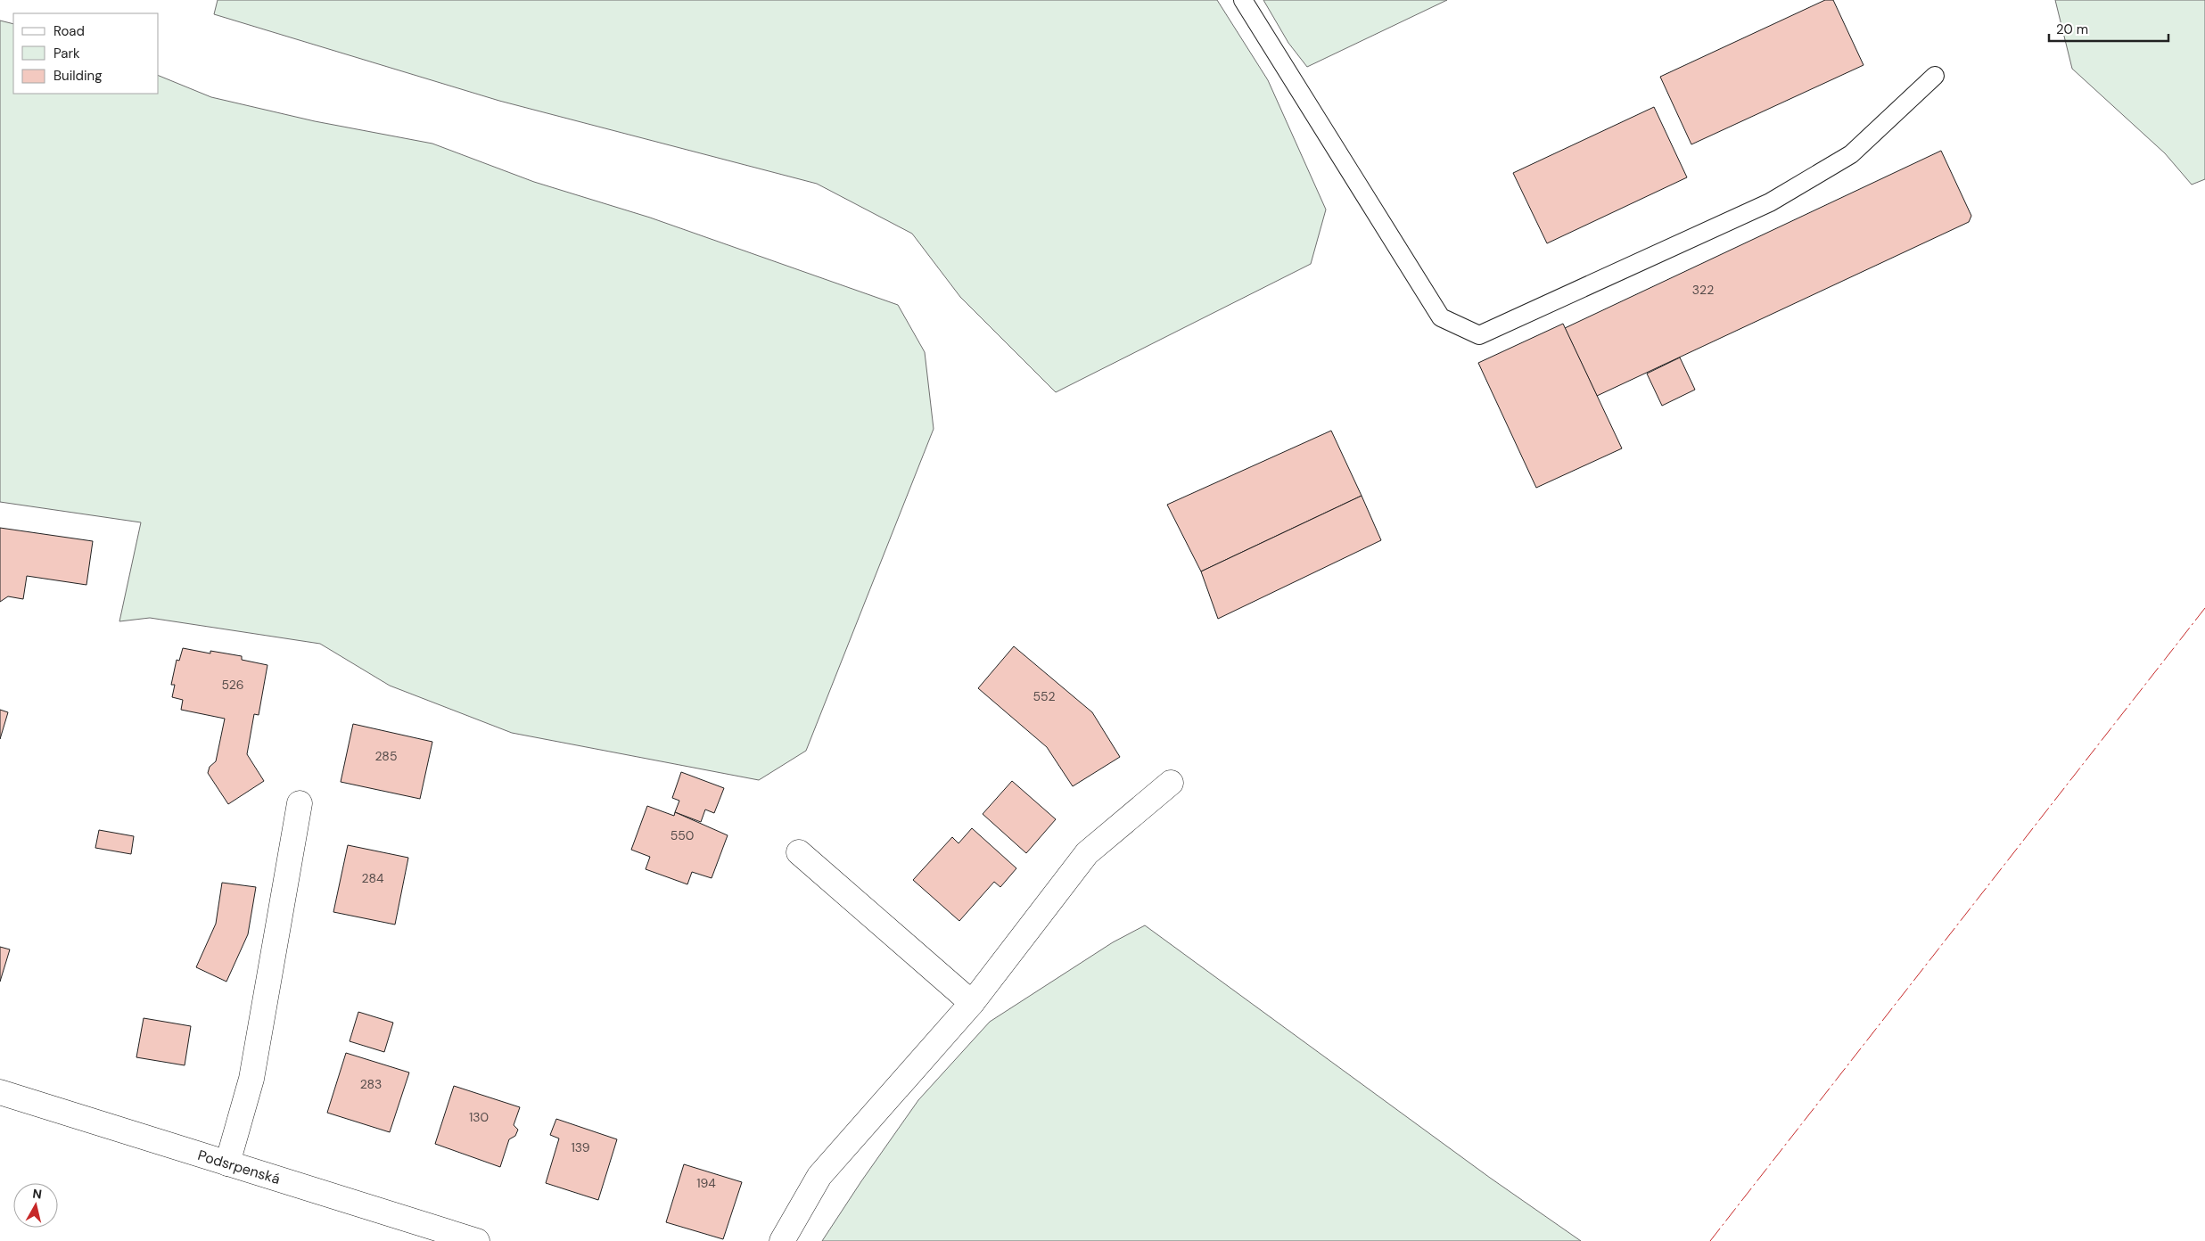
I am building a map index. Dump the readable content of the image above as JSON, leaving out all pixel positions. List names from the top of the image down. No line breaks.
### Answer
{"streets":{"street":["Podsrpenská"]},"house_numbers":["322","526","552","285","550","284","283","130","139","194"],"legend":["Road","Park","Building"],"scale_bar":"20 m","north":"top"}
